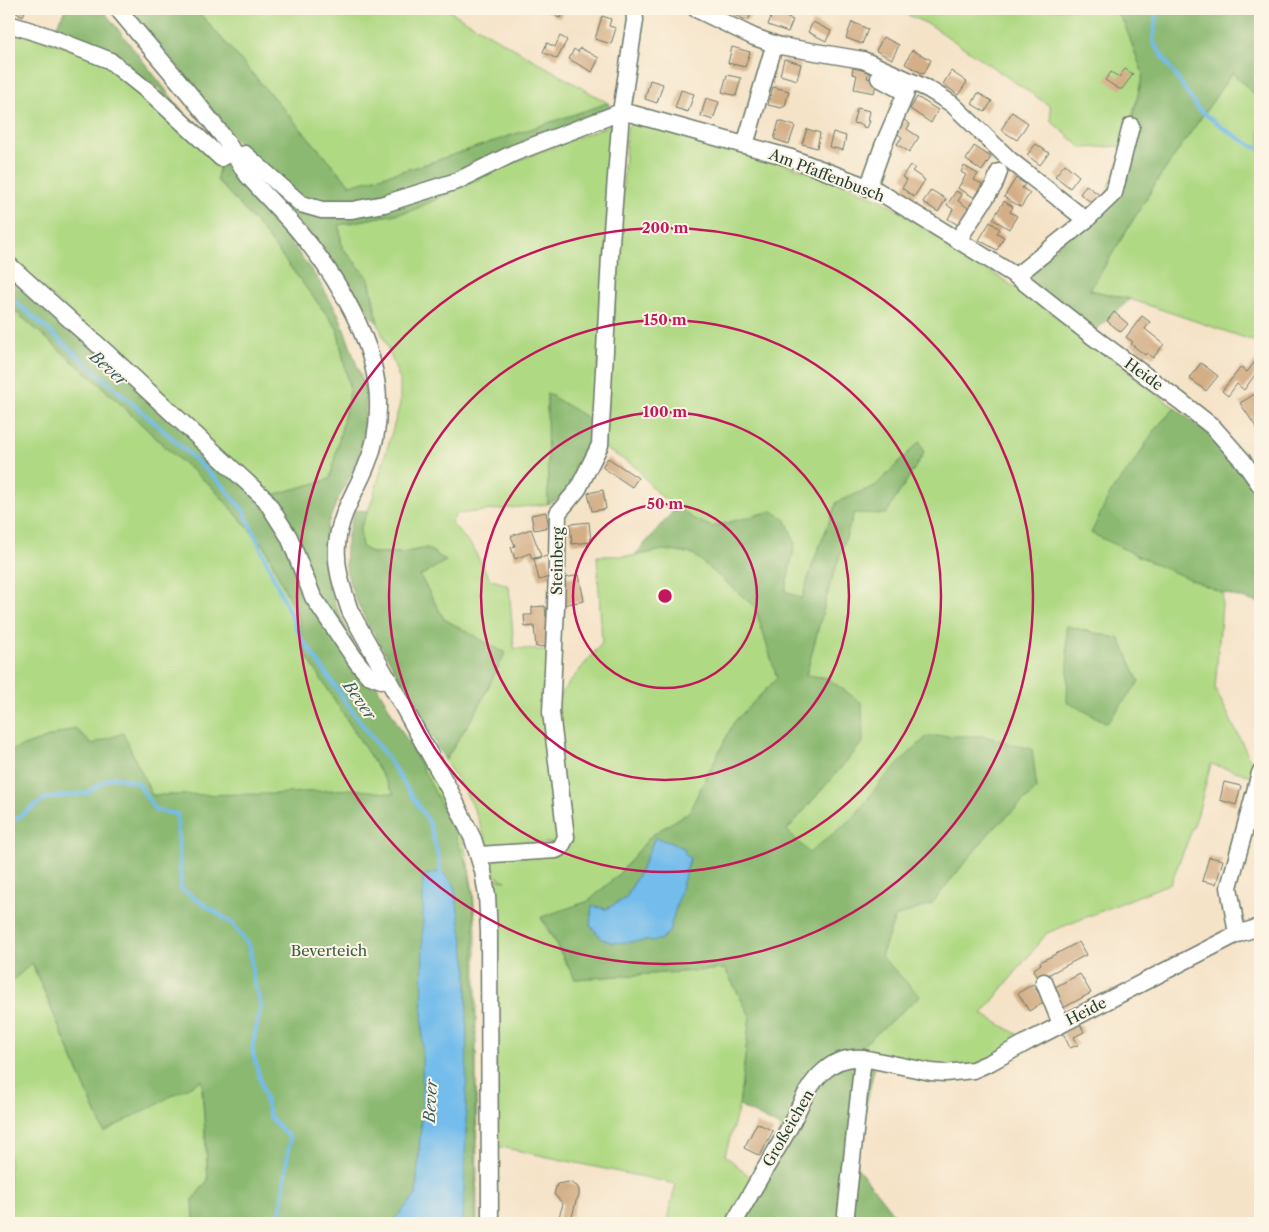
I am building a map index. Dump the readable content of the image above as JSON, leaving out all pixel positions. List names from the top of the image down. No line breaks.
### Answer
{"streets":{"street":["Am Pfaffenbusch","Heide","Steinberg","Großeichen"]},"crossings":[["Am Pfaffenbusch","Heide"],["Am Pfaffenbusch","Steinberg"],["Heide","Großeichen"]],"water":["Bever"],"parks":["Beverteich"],"rings":["200 m","150 m","100 m","50 m"]}
